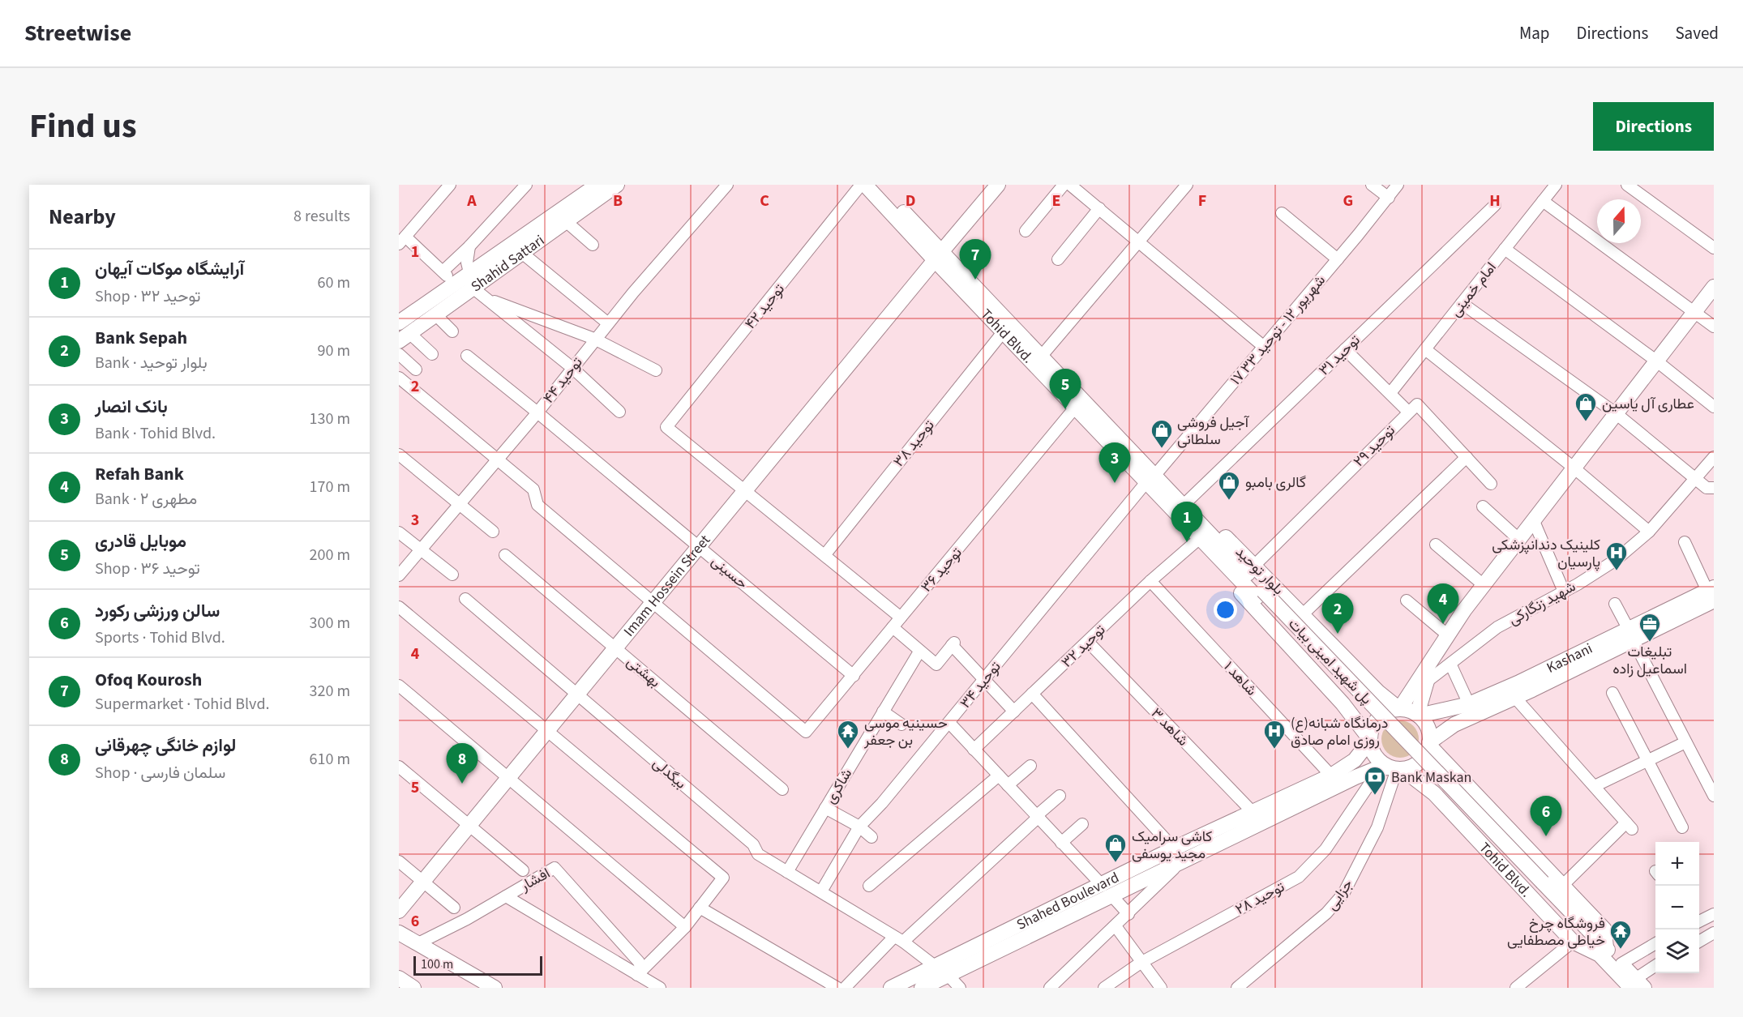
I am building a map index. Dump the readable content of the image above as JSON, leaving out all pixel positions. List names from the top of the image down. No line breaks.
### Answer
{"streets":{"main road":["Shahid Sattari","Tohid Blvd.","بلوار توحید","Imam Hossein Street","Kashani","پل شهید امینی بیات","Shahed Boulevard"],"street":["امام خمینی","توحید ۴۲","۱۷ شهریور ۱۲ - توحید ۳۳","توحید ۳۱","توحید ۴۴","توحید ۳۸","توحید ۲۹","توحید ۳۶","حسینی","شهید زنگارکی","توحید ۳۲","بهشتی","شاهد ۱","توحید ۳۴","شاهد ۳","بیگدلی","شاکری","افشار","جزایی","توحید ۲۸"]},"crossings":[["توحید ۴۲","Imam Hossein Street"],["۱۷ شهریور ۱۲ - توحید ۳۳","Tohid Blvd."],["۱۷ شهریور ۱۲ - توحید ۳۳","توحید ۳۴"],["Tohid Blvd.","توحید ۳۱"],["Tohid Blvd.","توحید ۳۸"],["Tohid Blvd.","توحید ۳۶"],["Tohid Blvd.","بلوار توحید"],["Tohid Blvd.","Imam Hossein Street"],["Tohid Blvd.","توحید ۳۲"],["Tohid Blvd.","Kashani"],["Tohid Blvd.","پل شهید امینی بیات"],["Tohid Blvd.","توحید ۳۴"],["Tohid Blvd.","جزایی"],["Tohid Blvd.","توحید ۲۸"],["Tohid Blvd.","Shahed Boulevard"],["توحید ۴۴","حسینی"],["توحید ۲۹","بلوار توحید"],["توحید ۳۶","حسینی"],["توحید ۳۶","Imam Hossein Street"],["بلوار توحید","توحید ۳۲"],["بلوار توحید","Kashani"],["بلوار توحید","پل شهید امینی بیات"],["بلوار توحید","جزایی"],["بلوار توحید","توحید ۲۸"],["بلوار توحید","Shahed Boulevard"],["حسینی","Imam Hossein Street"],["Imam Hossein Street","بهشتی"],["Imam Hossein Street","بیگدلی"],["توحید ۳۲","پل شهید امینی بیات"],["توحید ۳۲","شاهد ۱"],["توحید ۳۲","شاهد ۳"],["Kashani","جزایی"],["Kashani","توحید ۲۸"],["Kashani","Shahed Boulevard"],["شاهد ۱","Shahed Boulevard"],["توحید ۳۴","بیگدلی"],["شاهد ۳","Shahed Boulevard"],["بیگدلی","شاکری"],["بیگدلی","Shahed Boulevard"],["جزایی","توحید ۲۸"],["جزایی","Shahed Boulevard"],["توحید ۲۸","Shahed Boulevard"]],"places":{"shop":["عطاری آل یاسین","آجیل فروشی سلطانی","گالری بامبو","کاشی سرامیک مجید یوسفی"],"hospital":["کلینیک دندانپزشکی پارسیان","(ع)درمانگاه شبانه روزی امام صادق"],"office":["تبلیغات اسماعیل زاده"],"temple":["حسینیه موسی بن جعفر","فروشگاه چرخ خیاطی مصطفایی"],"bank":["Bank Maskan"]},"scale_bar":"100 m","north":"top","page":{"header":"Streetwise","nav":["Map","Directions","Saved"],"title":"Find us","buttons":"Directions","heading":["Nearby","8 results"],"pins":["7","5","3","1","4","2","8","6"],"list":[{"mark":"1","name":"آرایشگاه موکات آیهان","note":"Shop · توحید ۳۲","value":"60 m"},{"mark":"2","name":"Bank Sepah","note":"Bank · بلوار توحید","value":"90 m"},{"mark":"3","name":"بانک انصار","note":"Bank · Tohid Blvd.","value":"130 m"},{"mark":"4","name":"Refah Bank","note":"Bank · مطهری ۲","value":"170 m"},{"mark":"5","name":"موبایل قادری","note":"Shop · توحید ۳۶","value":"200 m"},{"mark":"6","name":"سالن ورزشی رکورد","note":"Sports · Tohid Blvd.","value":"300 m"},{"mark":"7","name":"Ofoq Kourosh","note":"Supermarket · Tohid Blvd.","value":"320 m"},{"mark":"8","name":"لوازم خانگی چهرقانی","note":"Shop · سلمان فارسی","value":"610 m"}],"map_buttons":["+","−"],"scale":"100 m"},"grid":{"columns":["A","B","C","D","E","F","G","H"],"rows":["1","2","3","4","5","6"]}}
